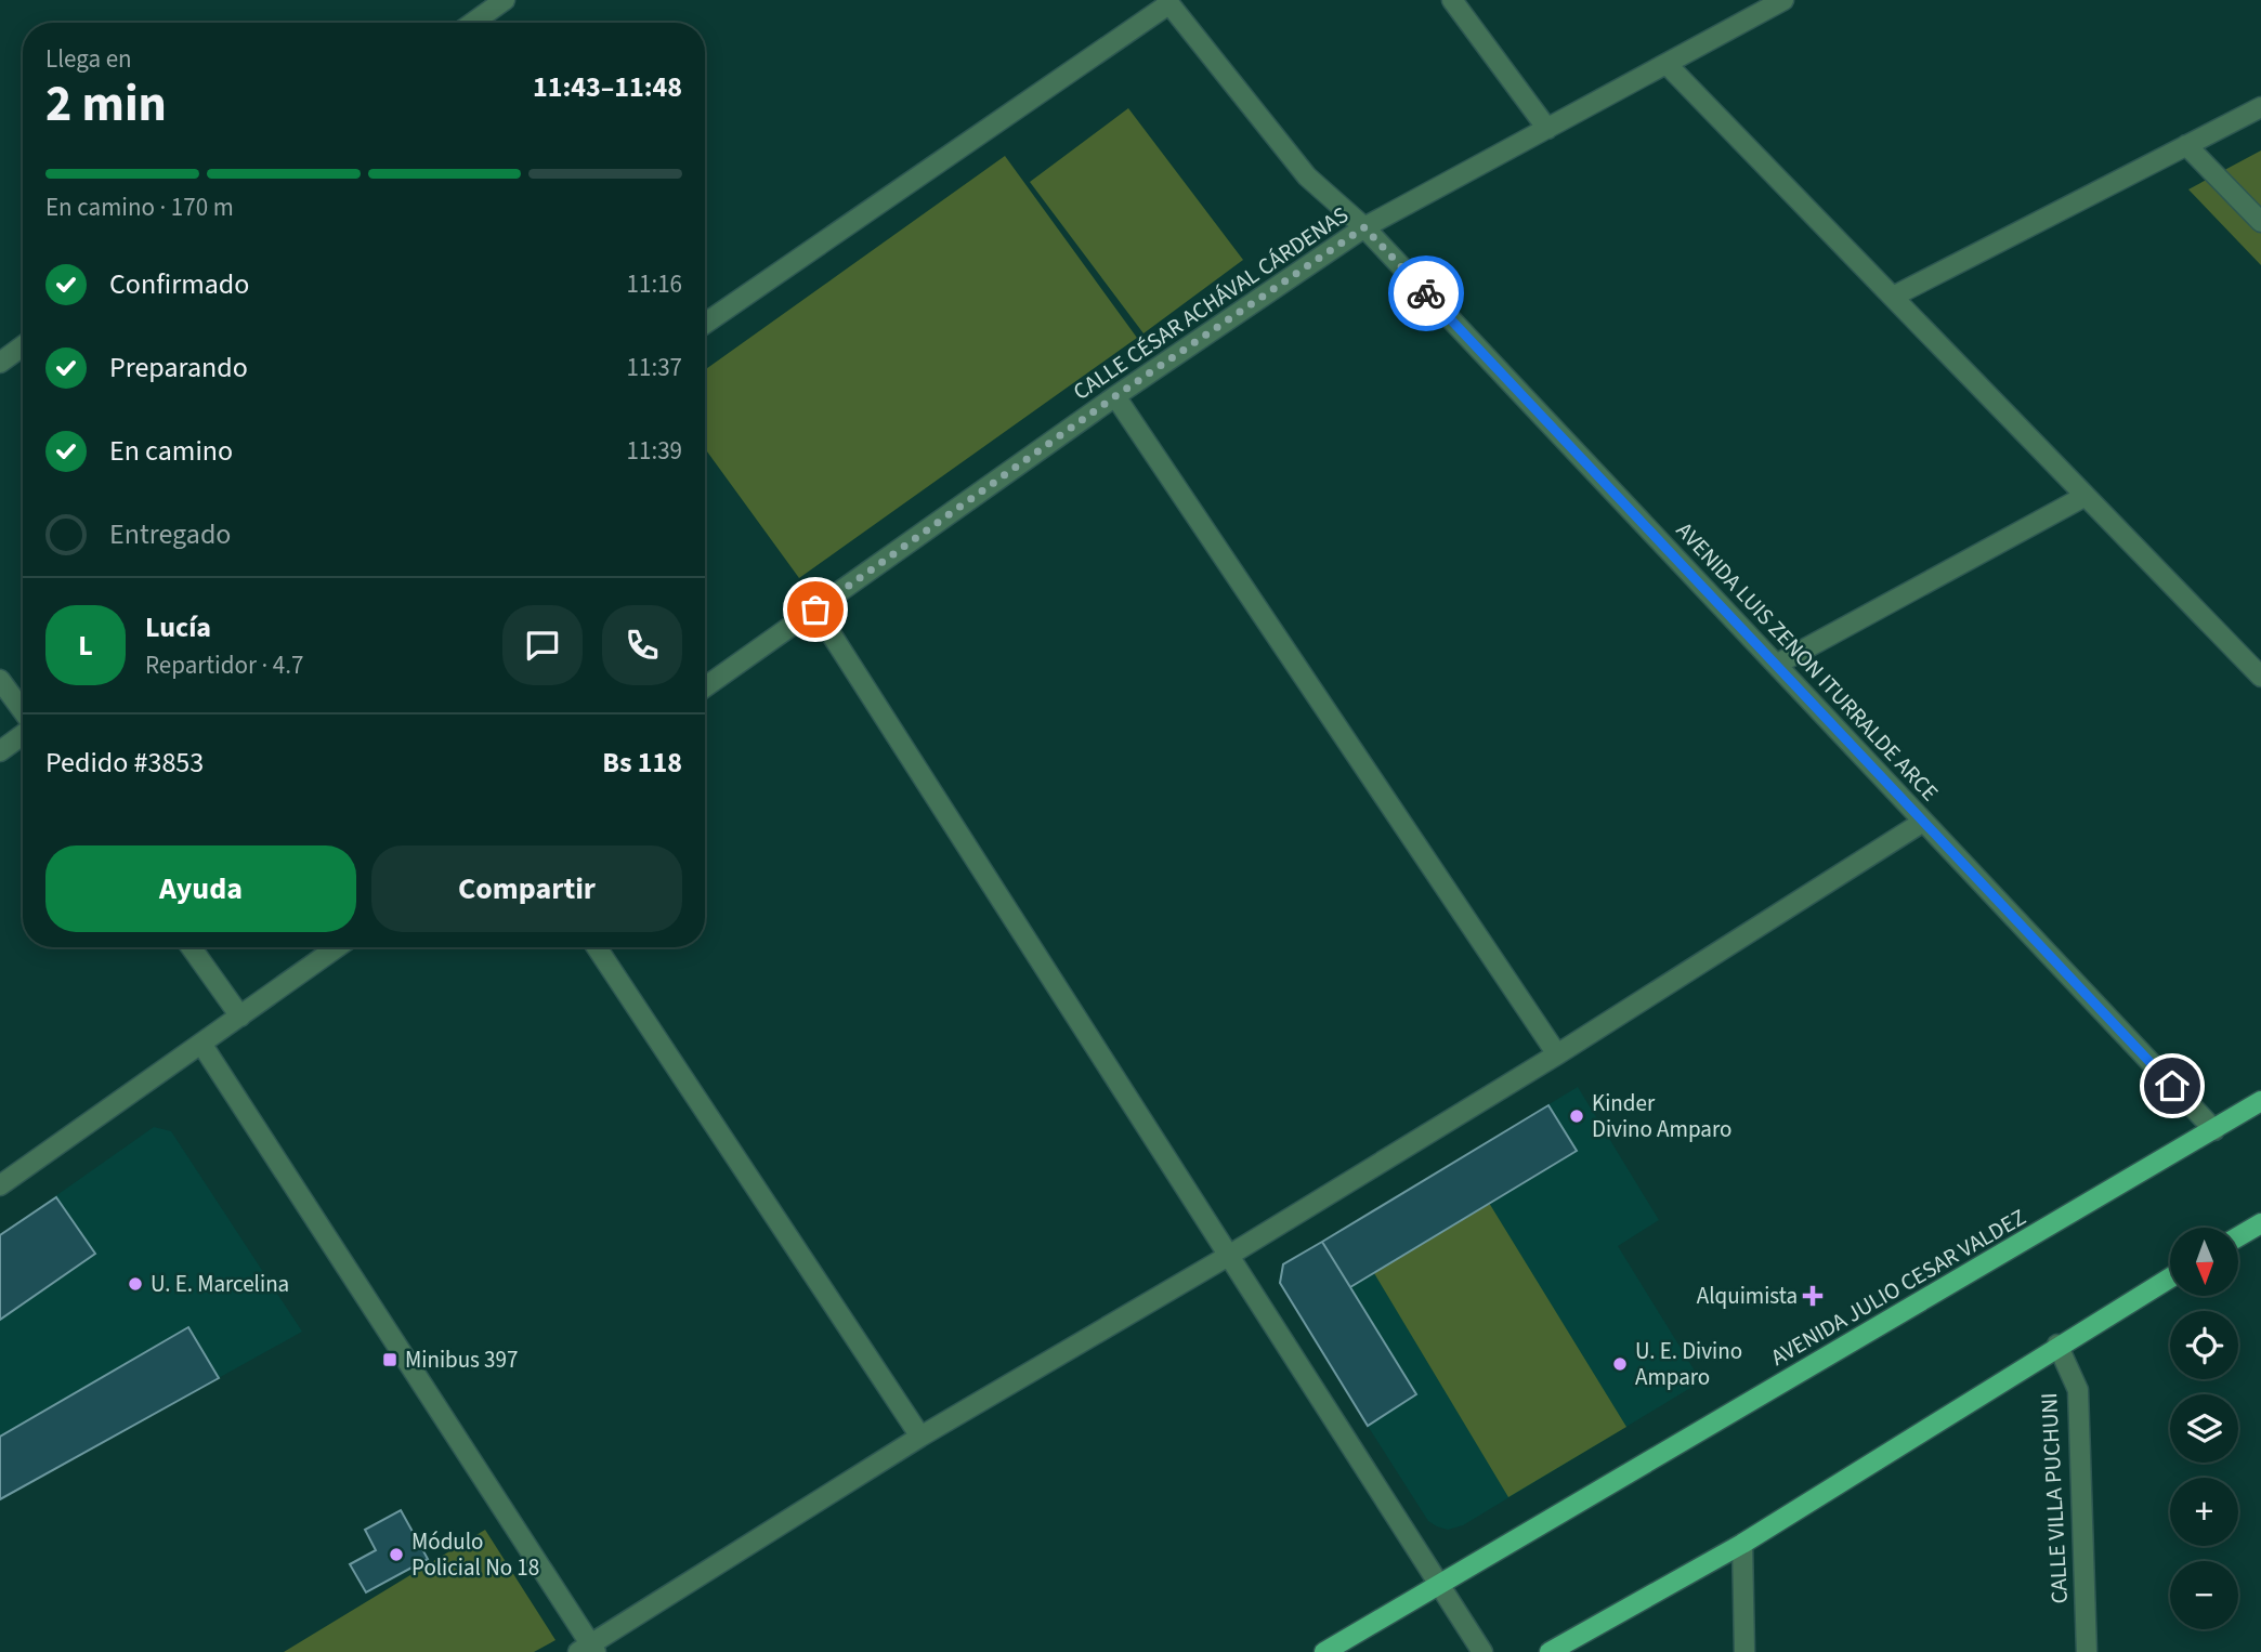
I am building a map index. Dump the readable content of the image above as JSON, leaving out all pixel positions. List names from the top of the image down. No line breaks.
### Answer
{"streets":{"main road":["AVENIDA JULIO CESAR VALDEZ"],"street":["CALLE CÉSAR ACHÁVAL CÁRDENAS","AVENIDA LUIS ZENON ITURRALDE ARCE","CALLE VILLA PUCHUNI"]},"crossings":[["CALLE CÉSAR ACHÁVAL CÁRDENAS","AVENIDA LUIS ZENON ITURRALDE ARCE"],["AVENIDA LUIS ZENON ITURRALDE ARCE","AVENIDA JULIO CESAR VALDEZ"]],"places":{"other":["Kinder Divino Amparo","U. E. Marcelina","U. E. Divino Amparo","Módulo Policial No 18"],"health":["Alquimista"],"transit":["Minibus 397"]},"north":"bottom","page":{"heading":["2 min","Llega en","11:43–11:48"],"panel":["Lucía","Repartidor · 4.7","Pedido #3853","Bs 118"],"bar":"En camino · 170 m","list":[["Confirmado","11:16"],["Preparando","11:37"],["En camino","11:39"],"Entregado"],"round":"L","buttons":["Ayuda","Compartir"],"map_buttons":["+","−"]}}
